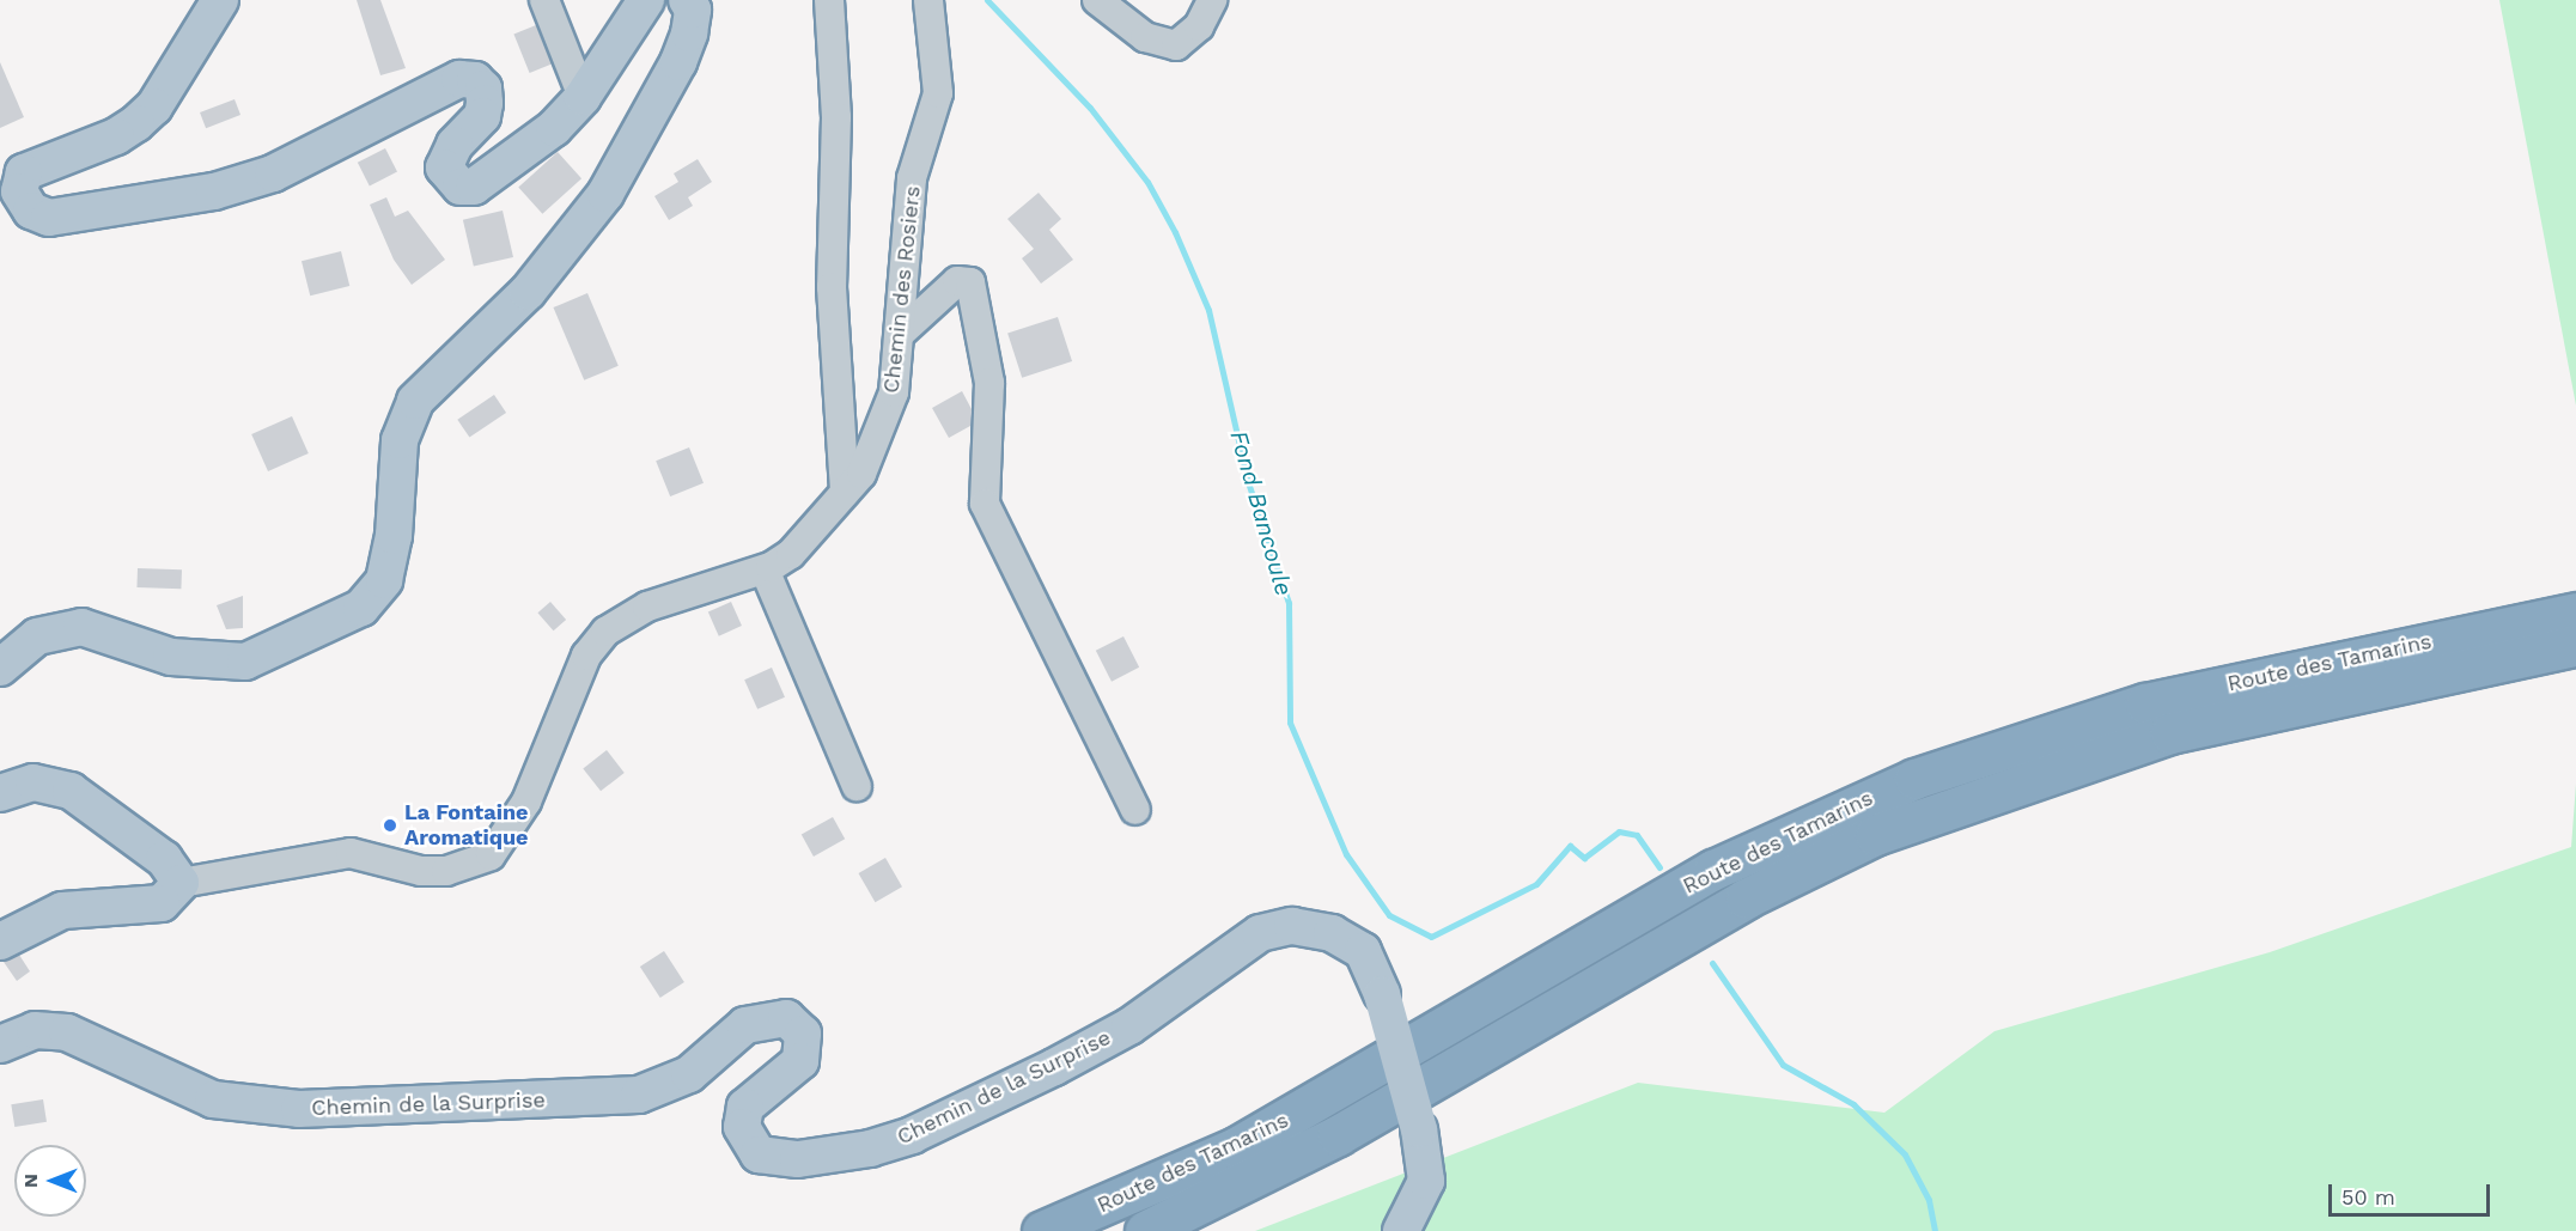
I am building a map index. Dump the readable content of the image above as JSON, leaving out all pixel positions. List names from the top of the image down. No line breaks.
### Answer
{"streets":{"highway":["Route des Tamarins"],"main road":["Chemin de la Surprise"],"street":["Chemin des Rosiers"]},"water":["Fond Bancoule"],"places":["La Fontaine Aromatique"],"scale_bar":"50 m","north":"left"}
